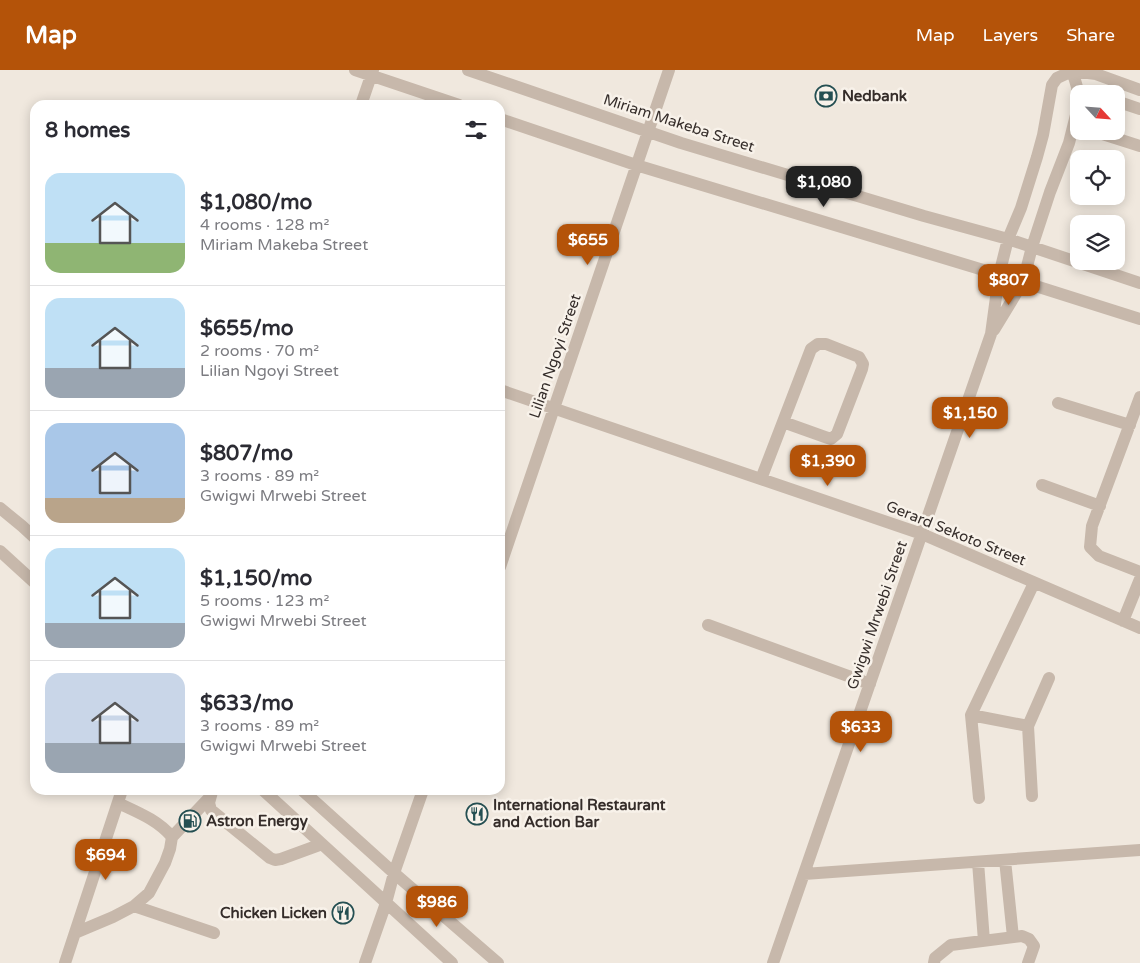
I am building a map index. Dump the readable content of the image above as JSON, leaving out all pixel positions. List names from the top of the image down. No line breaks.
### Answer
{"streets":{"street":["Miriam Makeba Street","Lilian Ngoyi Street","Gerard Sekoto Street","Gwigwi Mrwebi Street"]},"crossings":[["Miriam Makeba Street","Lilian Ngoyi Street"],["Miriam Makeba Street","Gwigwi Mrwebi Street"],["Lilian Ngoyi Street","Gerard Sekoto Street"],["Gerard Sekoto Street","Gwigwi Mrwebi Street"]],"places":{"bank":["Nedbank"],"restaurant":["International Restaurant and Action Bar","Chicken Licken"],"fuel station":["Astron Energy"]},"north":"bottom right","page":{"header":"Map","nav":["Map","Layers","Share"],"heading":"8 homes","list":[{"name":"$1,080/mo","note":"4 rooms · 128 m² · Miriam Makeba Street"},{"name":"$655/mo","note":"2 rooms · 70 m² · Lilian Ngoyi Street"},{"name":"$807/mo","note":"3 rooms · 89 m² · Gwigwi Mrwebi Street"},{"name":"$1,150/mo","note":"5 rooms · 123 m² · Gwigwi Mrwebi Street"},{"name":"$633/mo","note":"3 rooms · 89 m² · Gwigwi Mrwebi Street"}],"price":["$1,080","$655","$807","$1,150","$1,390","$633","$694","$986"]}}
